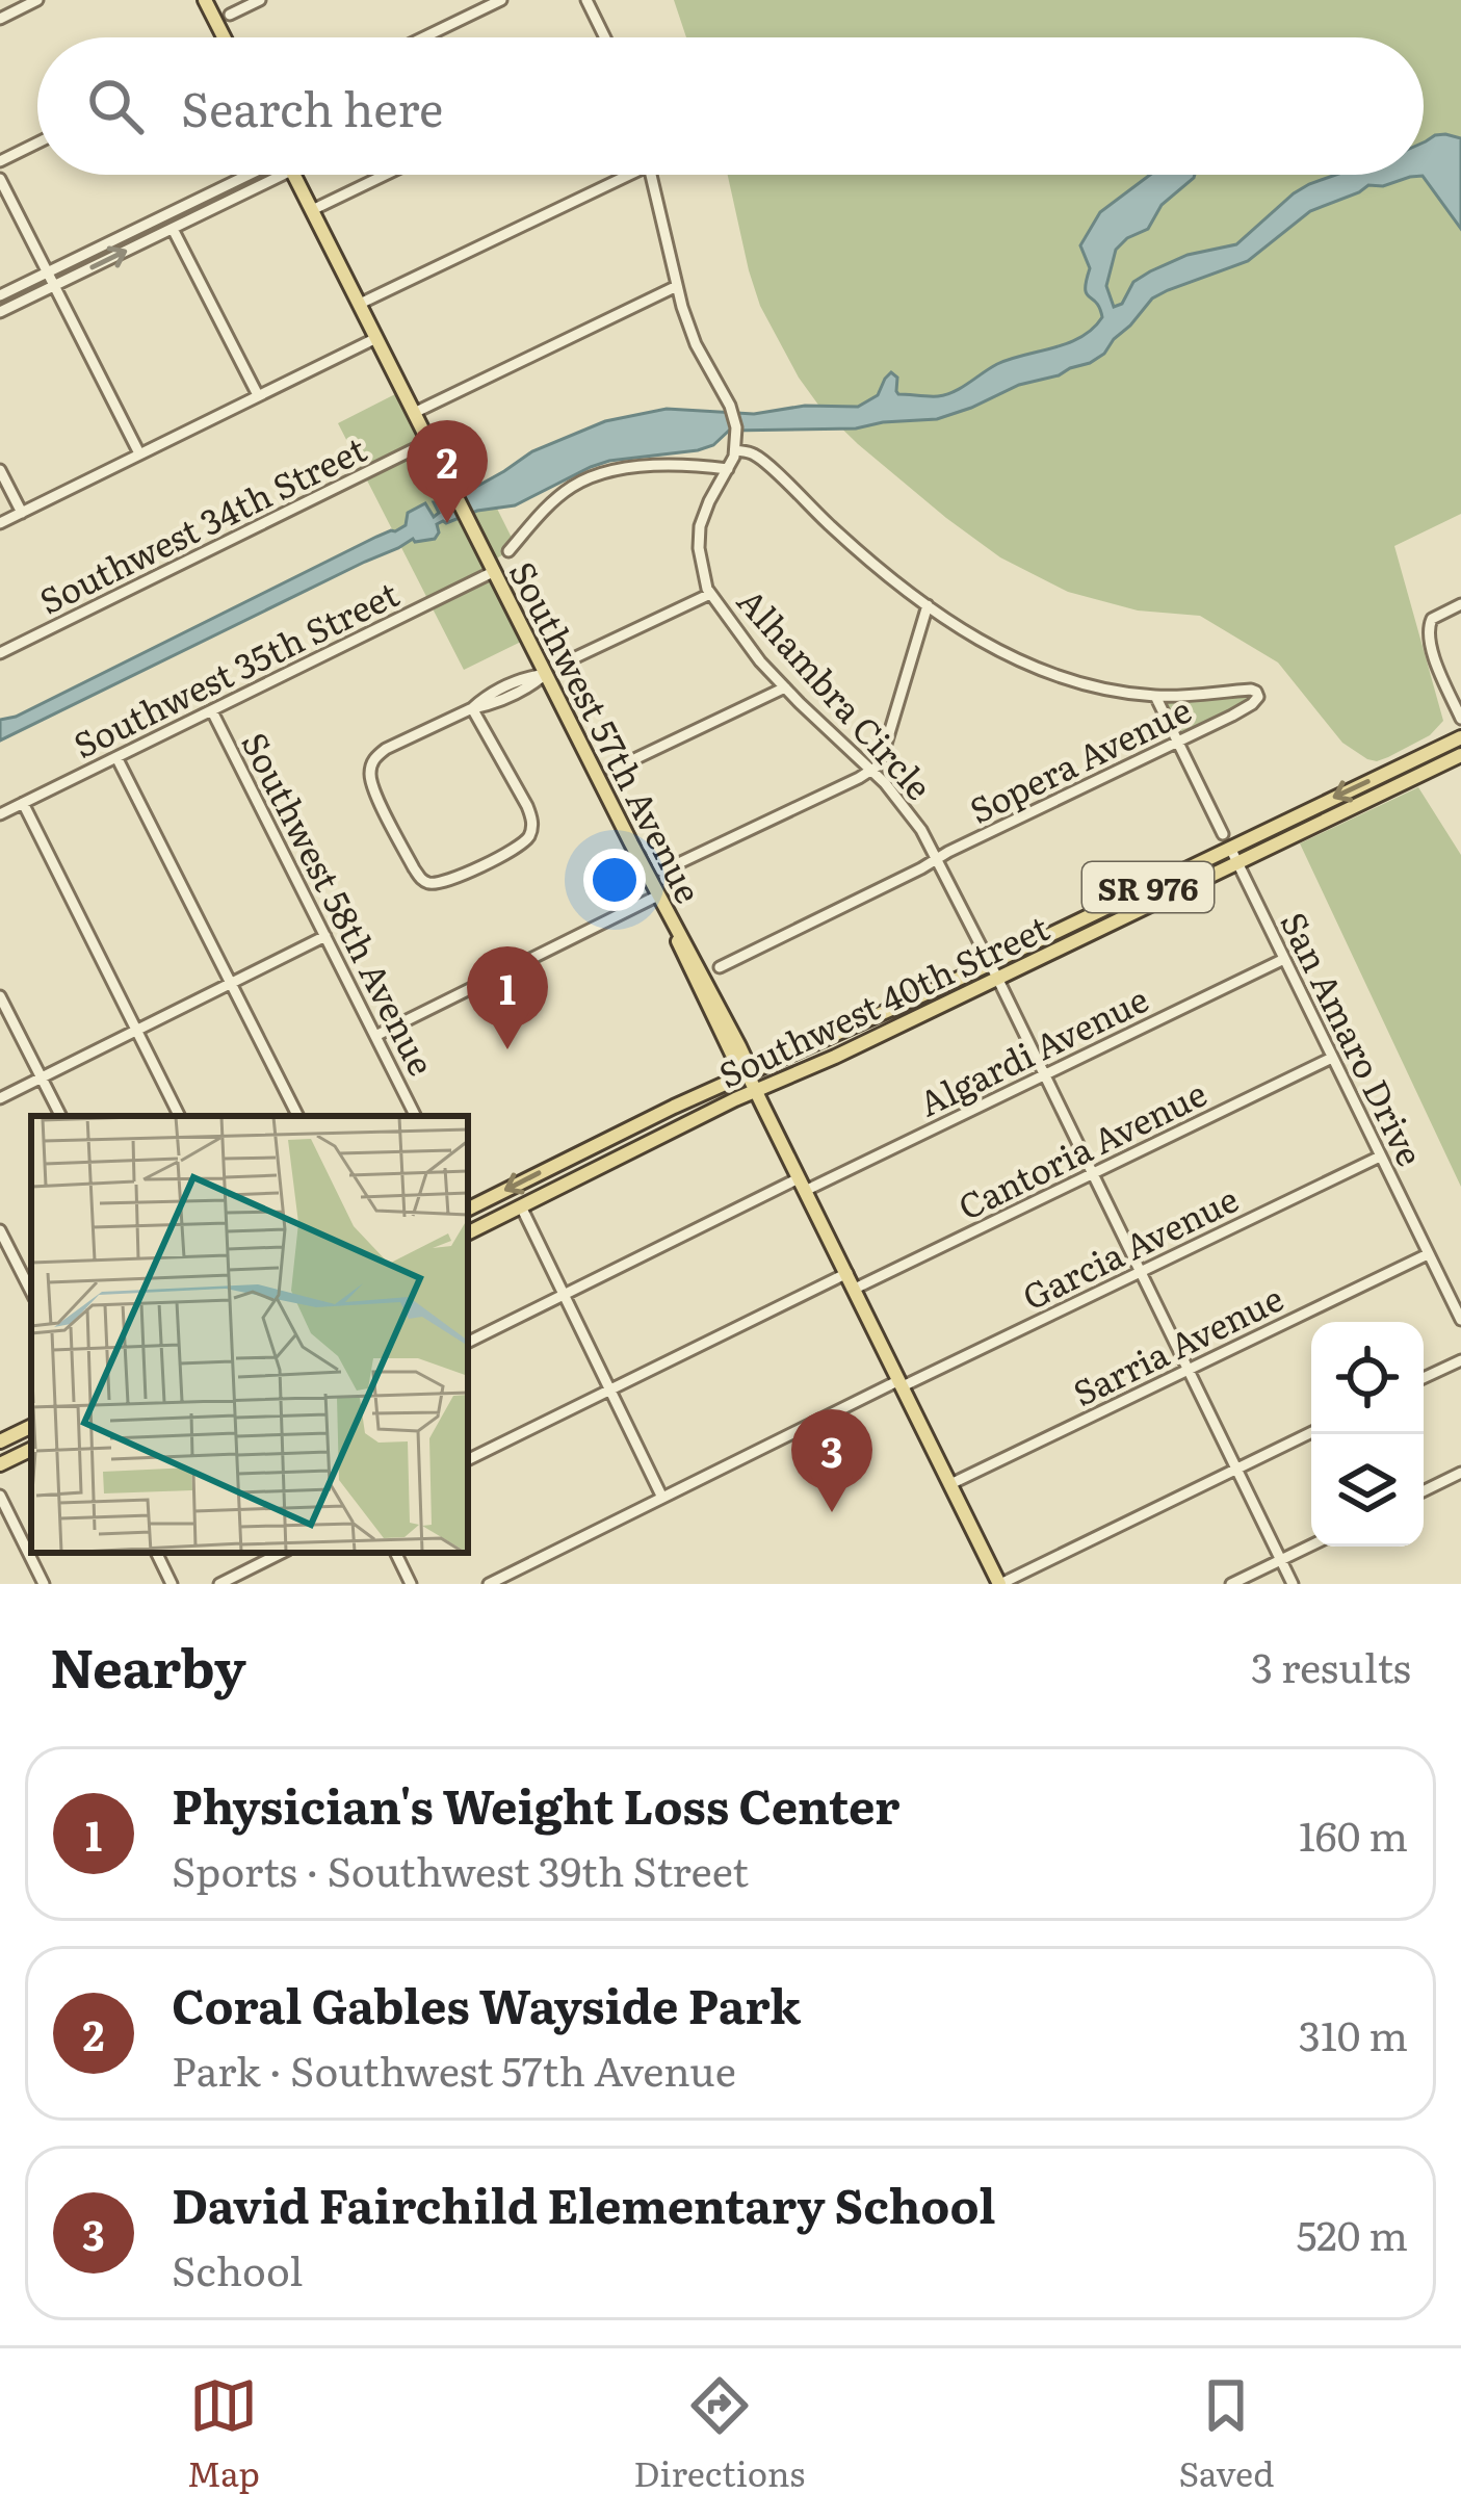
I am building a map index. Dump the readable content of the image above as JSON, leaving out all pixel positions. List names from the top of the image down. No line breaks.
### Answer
{"streets":{"main road":["Southwest 57th Avenue","SR 976","Southwest 40th Street"],"street":["Southwest 34th Street","Southwest 35th Street","Alhambra Circle","Sopera Avenue","Southwest 58th Avenue","San Amaro Drive","Algardi Avenue","Cantoria Avenue","Garcia Avenue","Sarria Avenue"]},"crossings":[["Southwest 34th Street","Southwest 57th Avenue"],["Southwest 35th Street","Southwest 57th Avenue"],["Southwest 35th Street","Southwest 58th Avenue"],["Alhambra Circle","Sopera Avenue"],["Alhambra Circle","Southwest 40th Street"],["Alhambra Circle","Algardi Avenue"],["Alhambra Circle","Cantoria Avenue"],["Alhambra Circle","Garcia Avenue"],["Alhambra Circle","Sarria Avenue"],["Southwest 57th Avenue","Southwest 40th Street"],["Southwest 57th Avenue","Algardi Avenue"],["Southwest 57th Avenue","Cantoria Avenue"],["Southwest 57th Avenue","Garcia Avenue"],["Southwest 57th Avenue","Sarria Avenue"],["Sopera Avenue","San Amaro Drive"],["Southwest 40th Street","San Amaro Drive"],["San Amaro Drive","Algardi Avenue"],["San Amaro Drive","Cantoria Avenue"],["San Amaro Drive","Garcia Avenue"],["San Amaro Drive","Sarria Avenue"]],"page":{"search":"Search here","pins":["2","1","3"],"heading":["Nearby","3 results"],"list":[{"mark":"1","name":"Physician's Weight Loss Center","note":"Sports · Southwest 39th Street","value":"160 m"},{"mark":"2","name":"Coral Gables Wayside Park","note":"Park · Southwest 57th Avenue","value":"310 m"},{"mark":"3","name":"David Fairchild Elementary School","note":"School","value":"520 m"}],"nav":["Map","Directions","Saved"]}}
